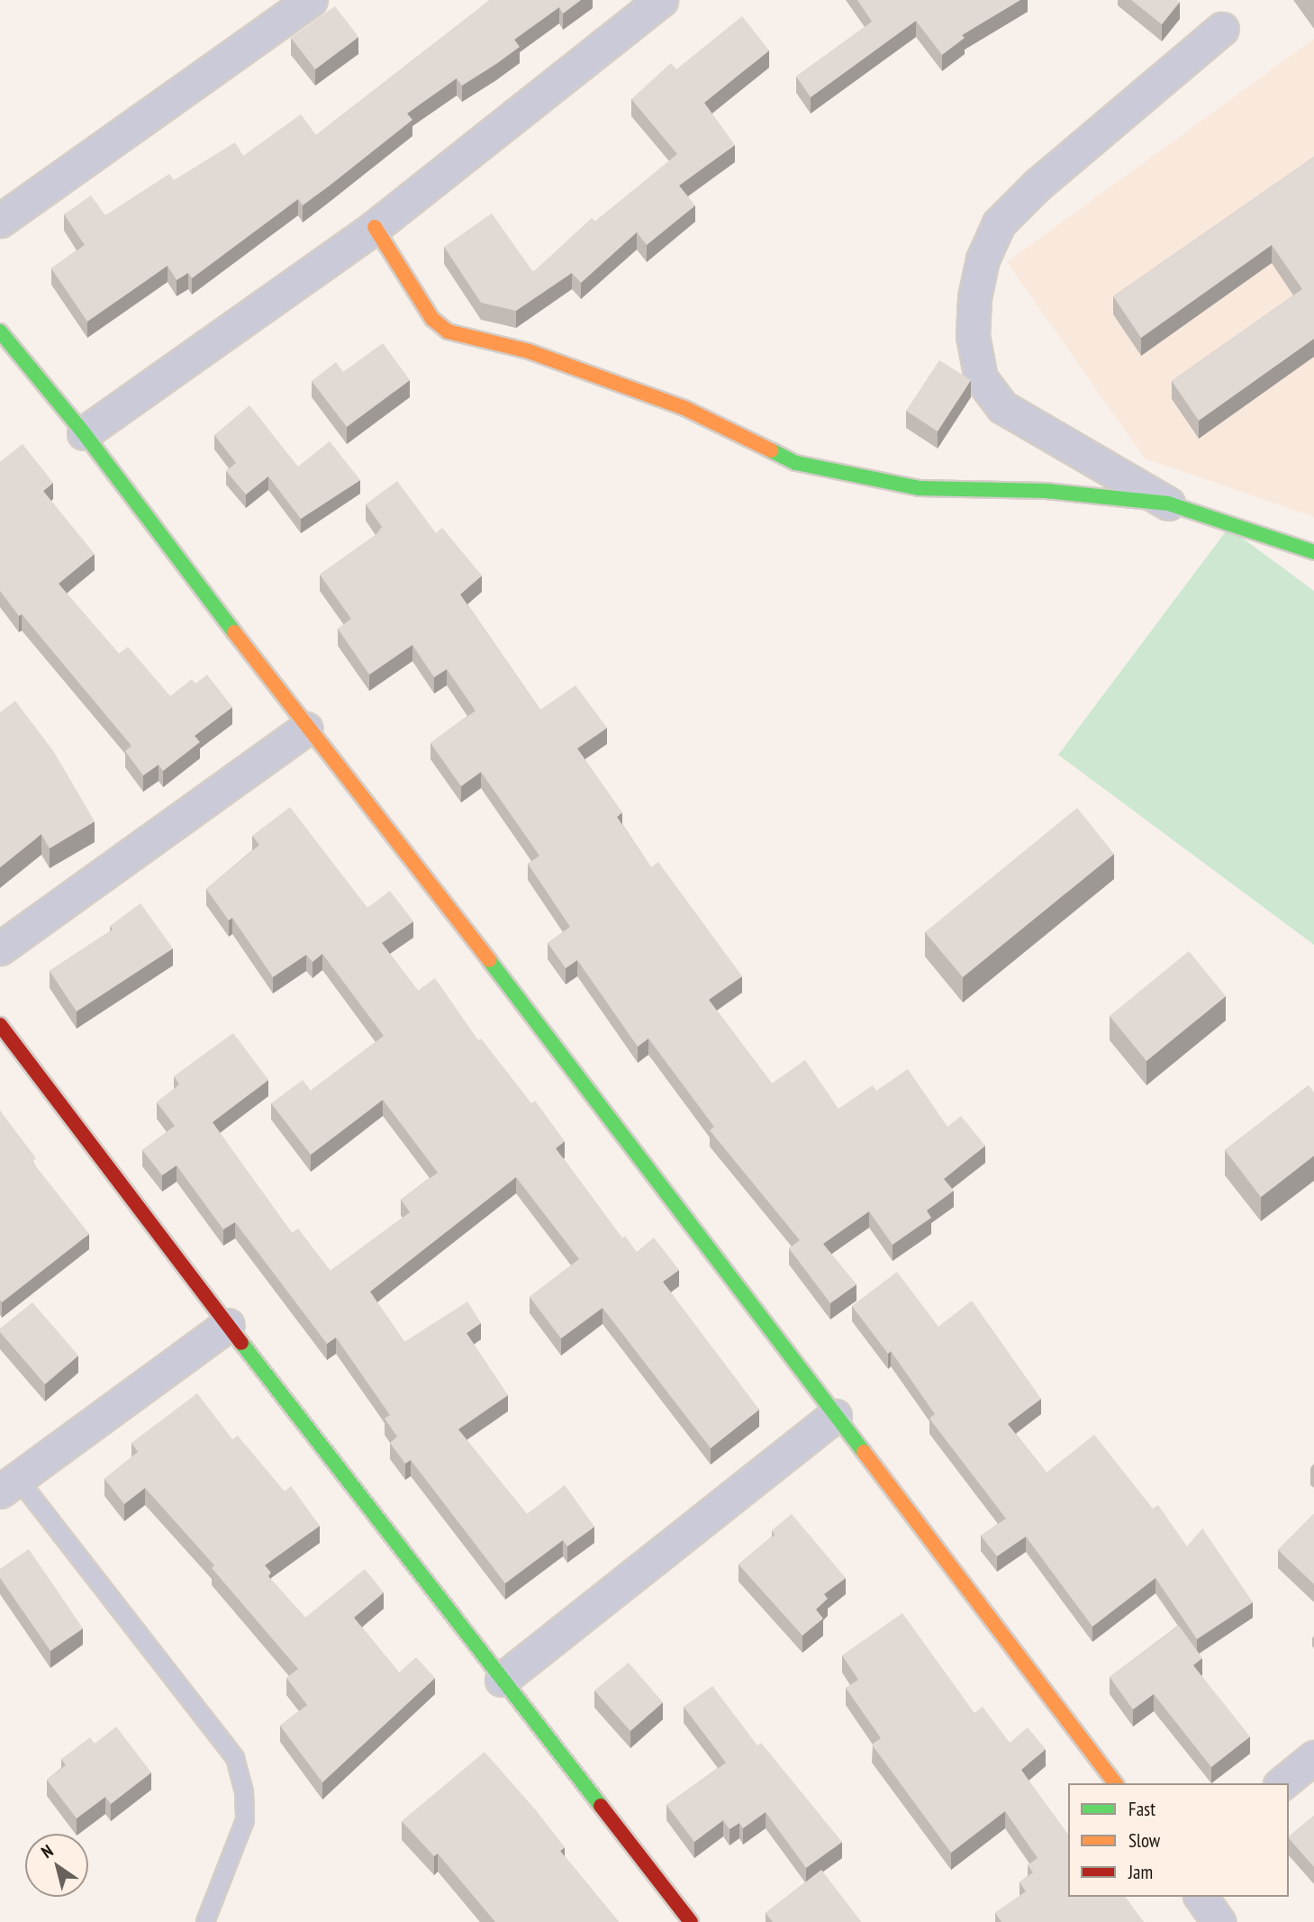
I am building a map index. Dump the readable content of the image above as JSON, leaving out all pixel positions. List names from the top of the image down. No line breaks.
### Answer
{"legend":["Fast","Slow","Jam"],"north":"top left"}
